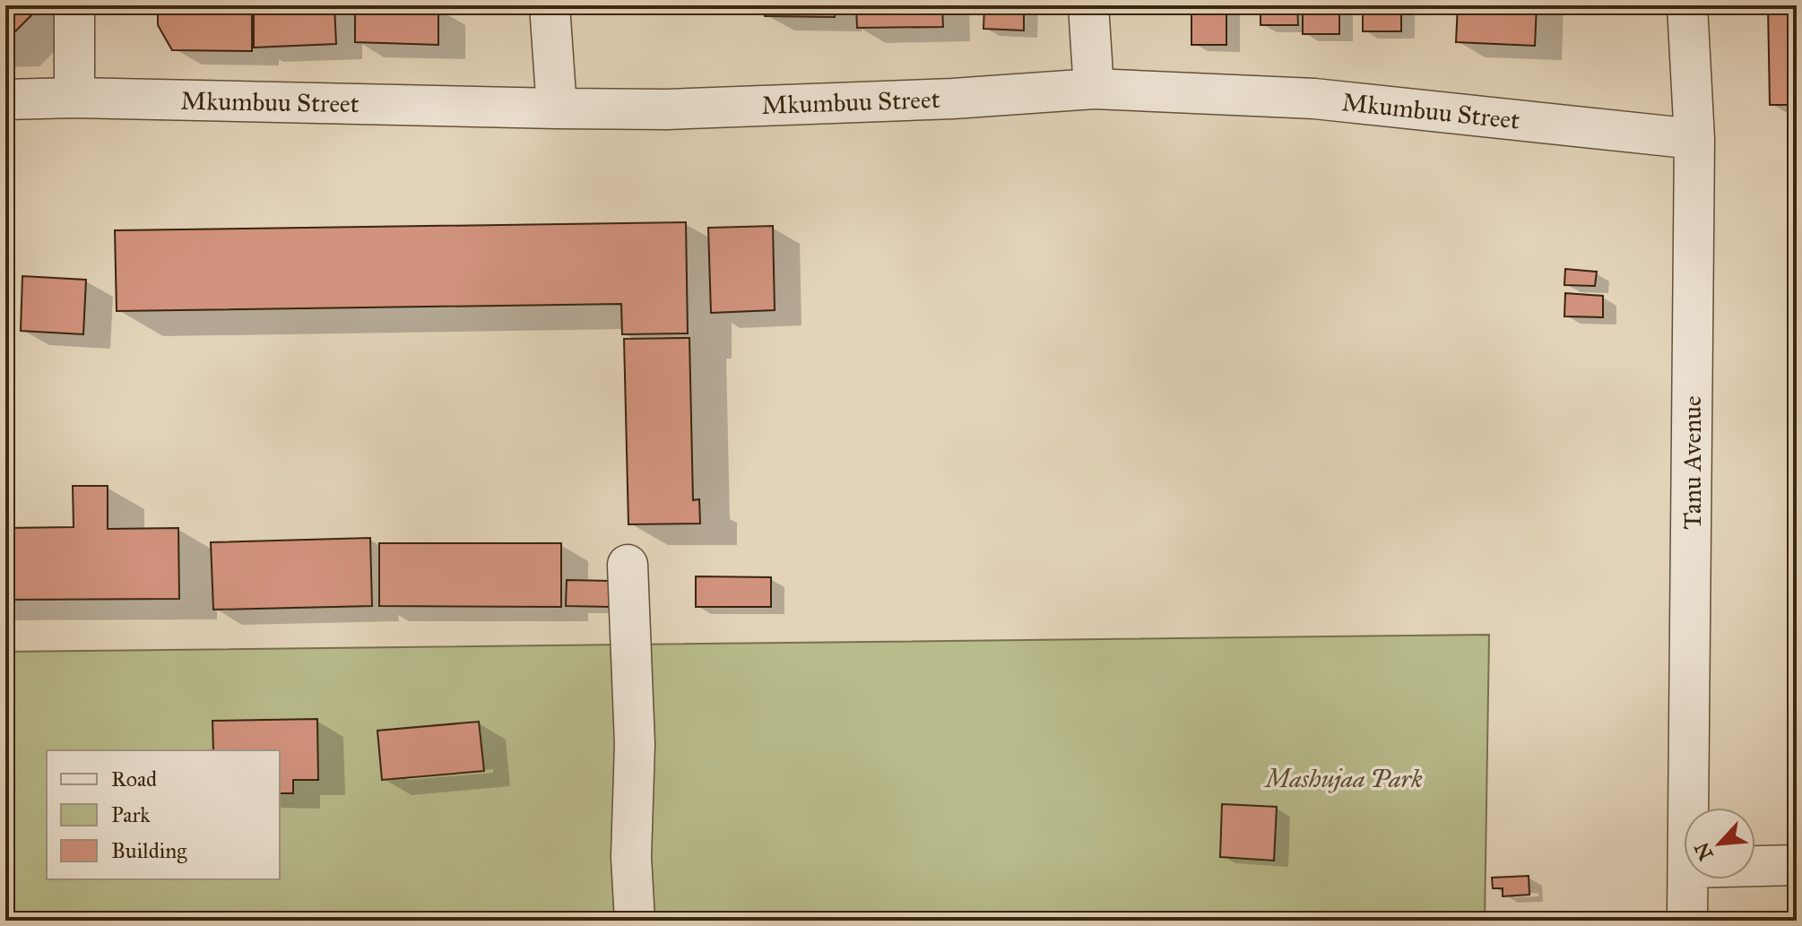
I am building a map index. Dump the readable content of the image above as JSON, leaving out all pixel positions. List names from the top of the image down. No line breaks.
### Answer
{"streets":{"street":["Mkumbuu Street","Tanu Avenue"]},"crossings":[["Mkumbuu Street","Tanu Avenue"]],"parks":["Mashujaa Park"],"legend":["Road","Park","Building"],"north":"bottom left"}
